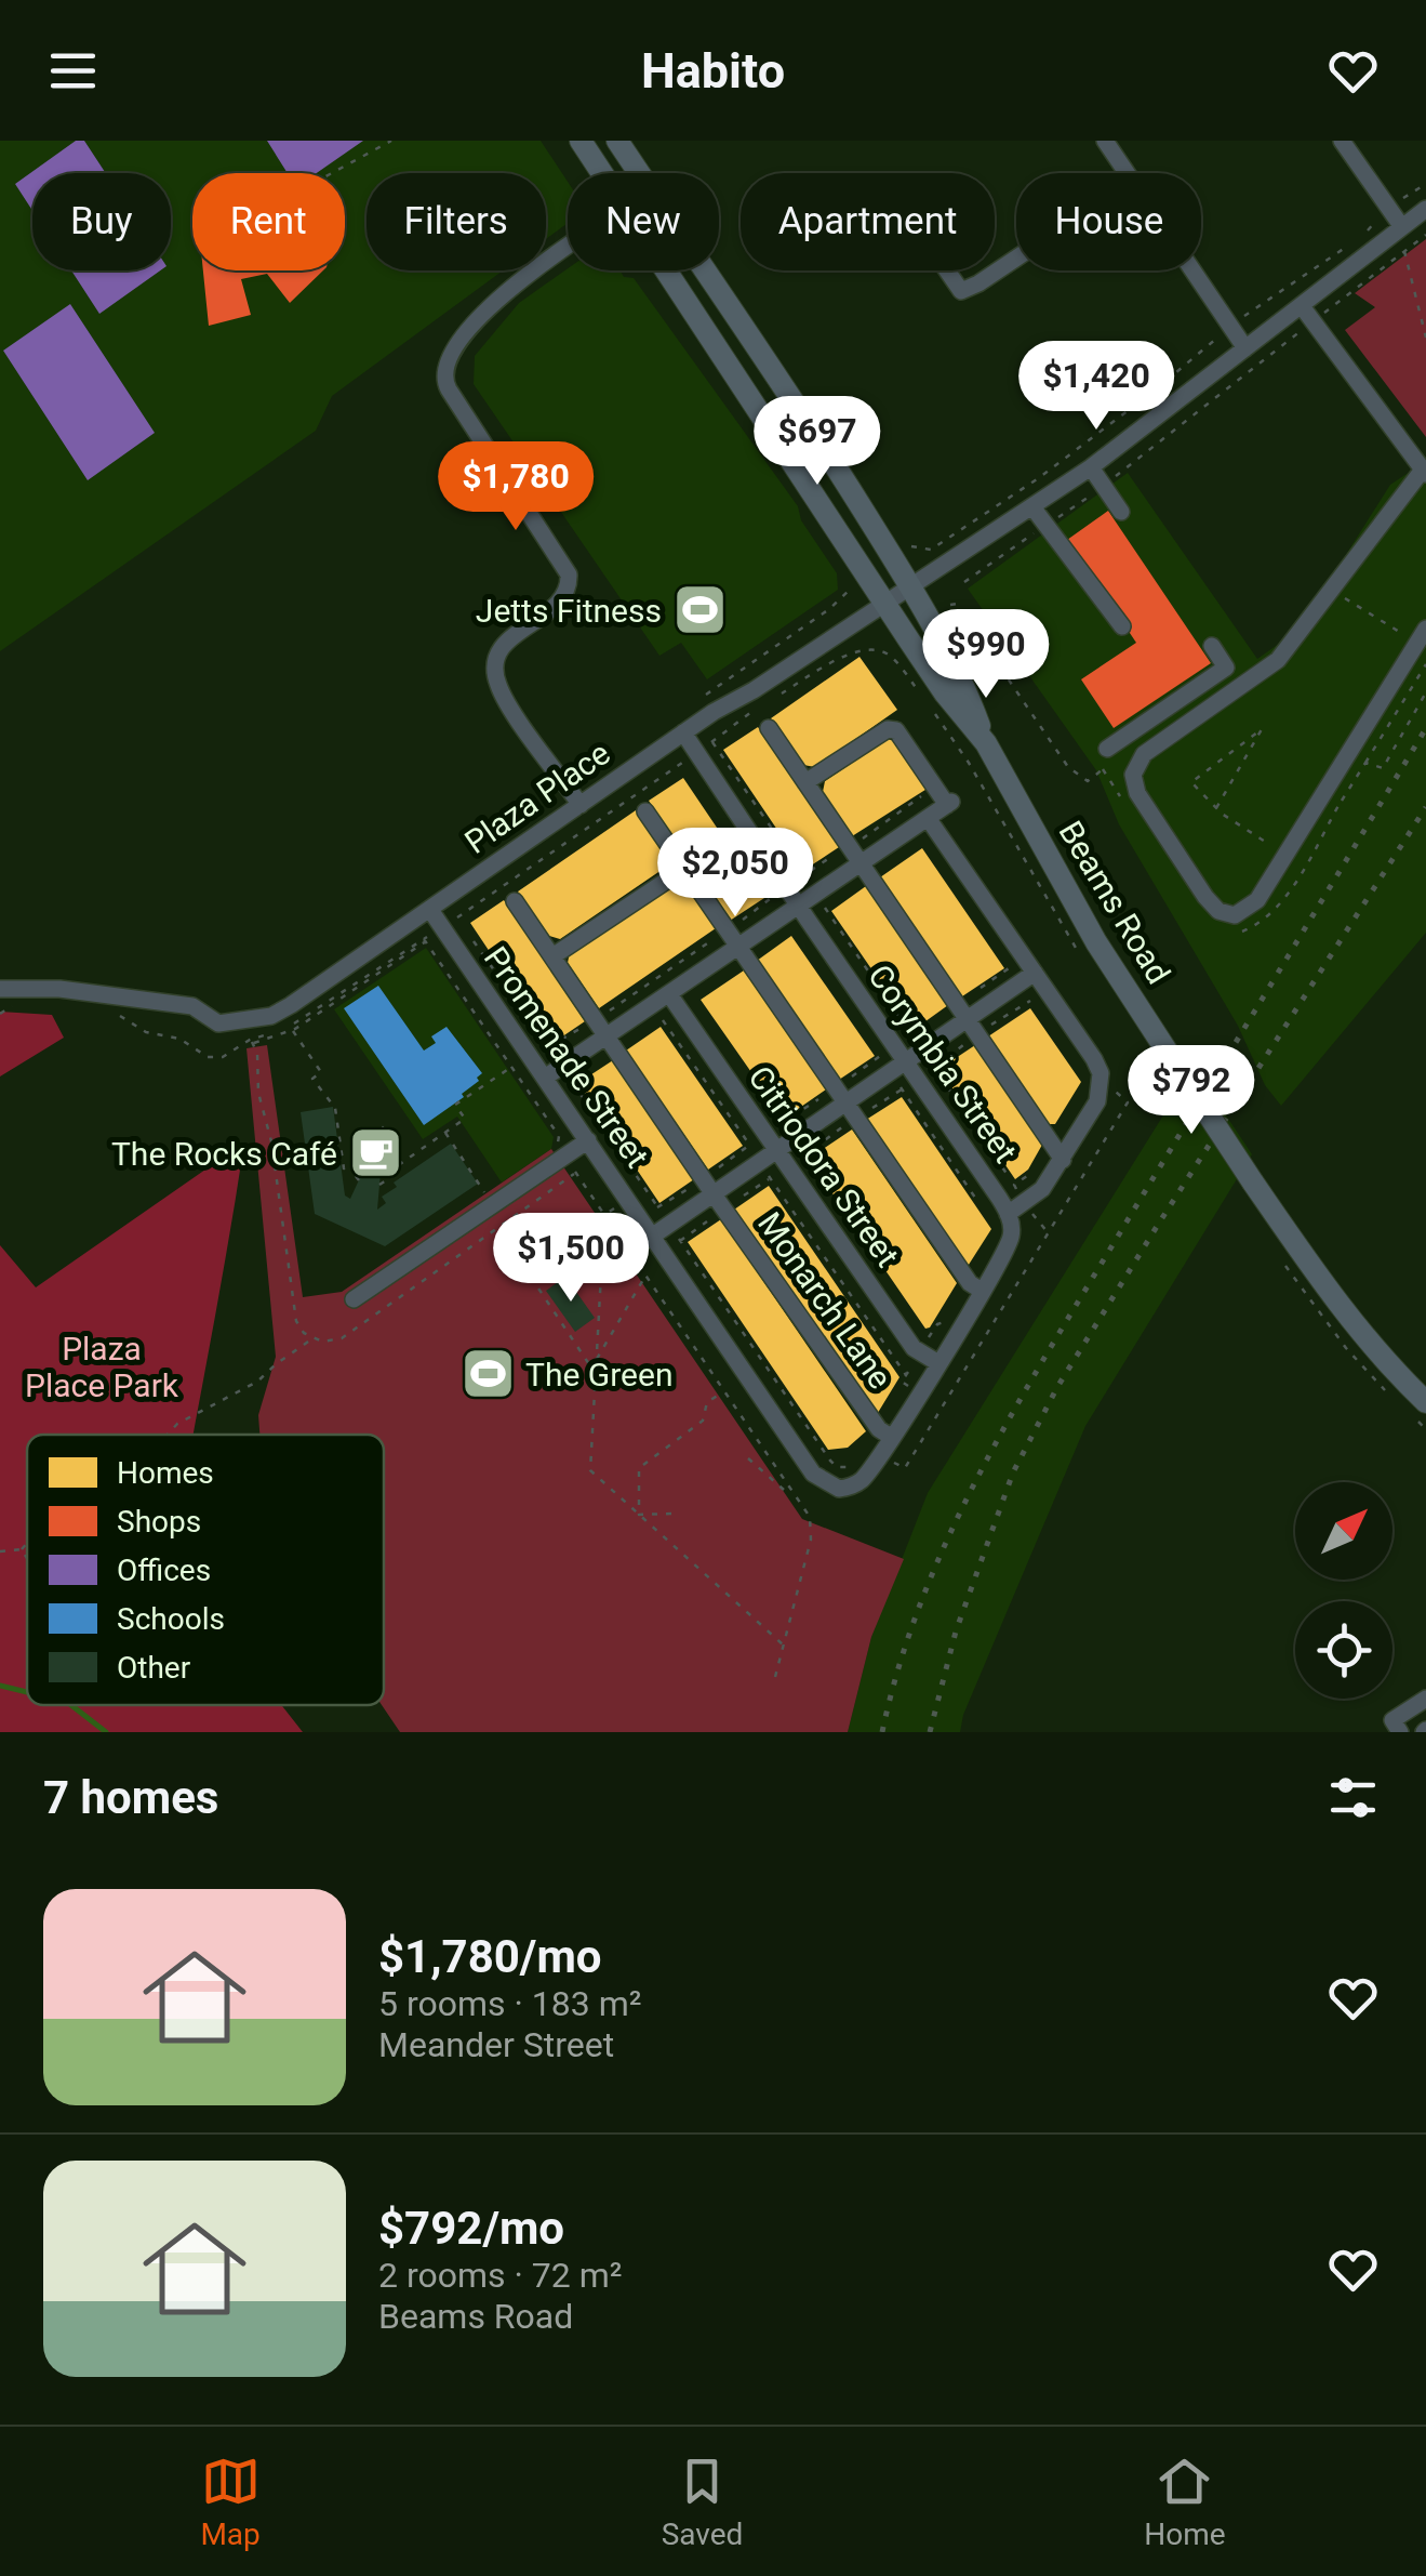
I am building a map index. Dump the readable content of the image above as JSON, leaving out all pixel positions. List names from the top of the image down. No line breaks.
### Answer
{"streets":{"main road":["Beams Road"],"street":["Plaza Place","Promenade Street","Corymbia Street","Citriodora Street","Monarch Lane"]},"crossings":[["Plaza Place","Beams Road"],["Plaza Place","Promenade Street"],["Plaza Place","Corymbia Street"],["Promenade Street","Corymbia Street"],["Promenade Street","Citriodora Street"],["Promenade Street","Monarch Lane"]],"parks":["Plaza Place Park"],"places":{"sports":["Jetts Fitness","The Green"],"cafe":["The Rocks Café"]},"legend":["Homes","Shops","Offices","Schools","Other"],"north":"top right","page":{"header":"Habito","chip":["Buy","Rent","Filters","New","Apartment","House"],"price":["$1,420","$697","$1,780","$990","$2,050","$792","$1,500"],"heading":"7 homes","list":[{"name":"$1,780/mo","note":"5 rooms · 183 m² · Meander Street"},{"name":"$792/mo","note":"2 rooms · 72 m² · Beams Road"}],"tabs":["Map","Saved","Home"]}}
